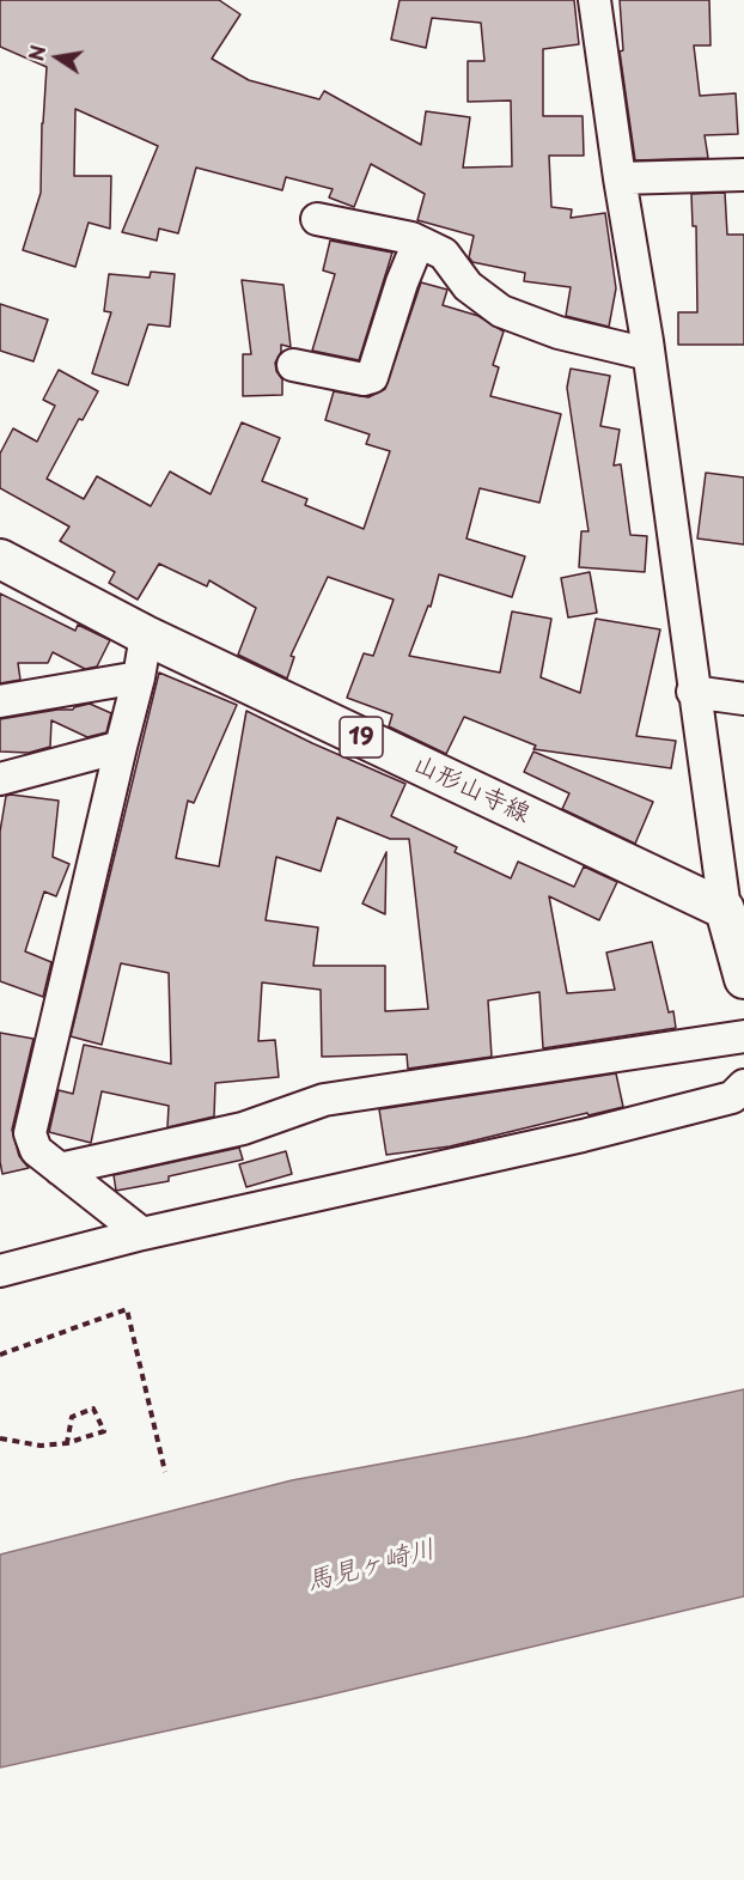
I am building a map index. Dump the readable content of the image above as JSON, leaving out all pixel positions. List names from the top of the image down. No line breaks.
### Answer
{"streets":{"main road":["19","山形山寺線"]},"water":["馬見ヶ崎川"],"north":"left"}
